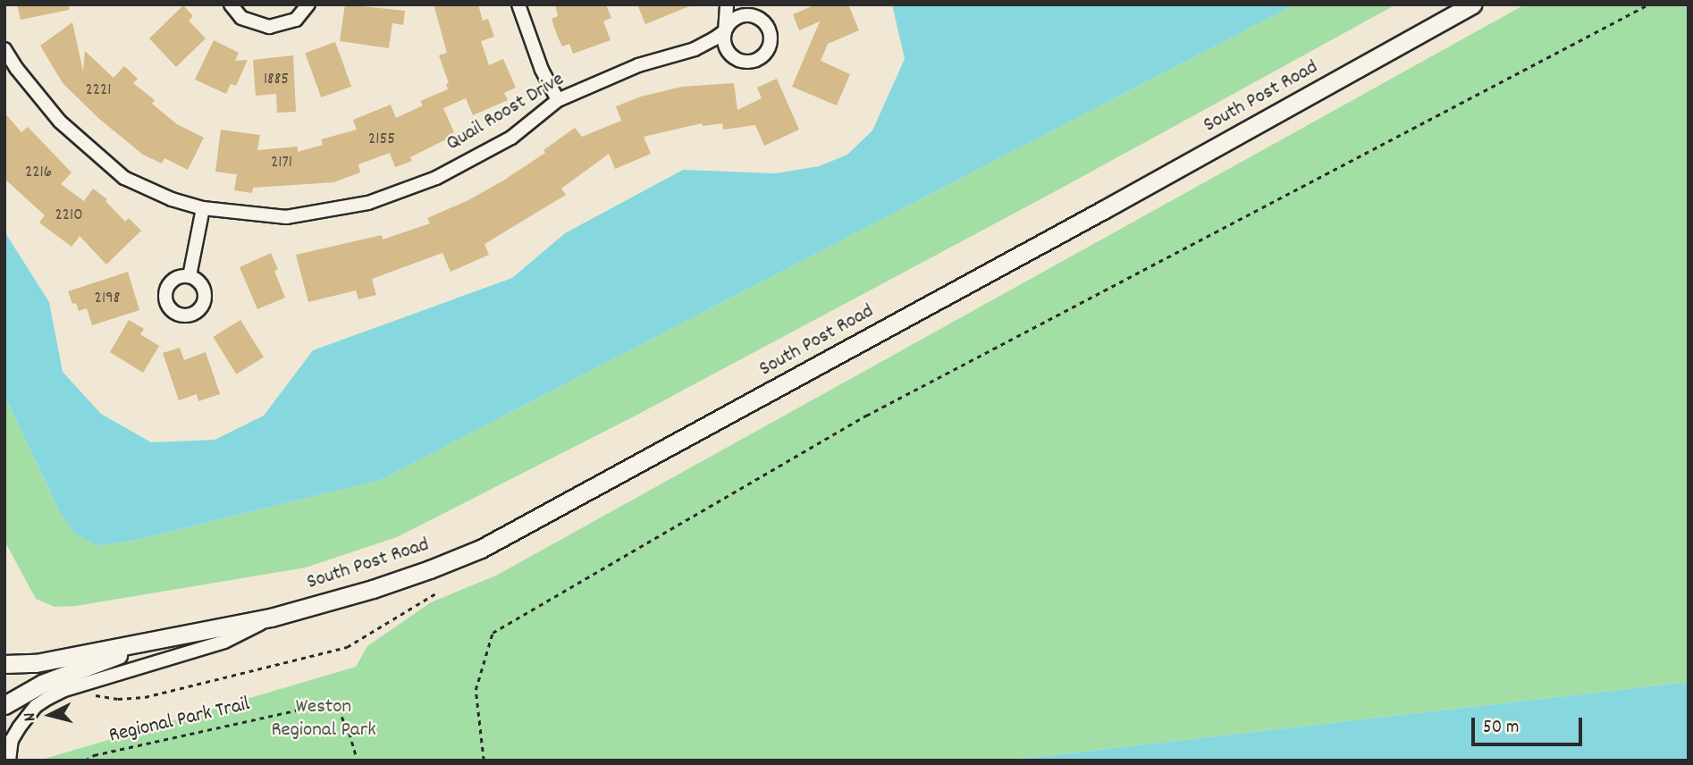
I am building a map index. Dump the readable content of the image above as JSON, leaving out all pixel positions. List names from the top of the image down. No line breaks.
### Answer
{"streets":{"street":["South Post Road","Quail Roost Drive"],"path":["Regional Park Trail"]},"parks":["Weston Regional Park"],"house_numbers":["1885","2221","2155","2171","2216","2210","2198"],"scale_bar":"50 m","north":"left"}
